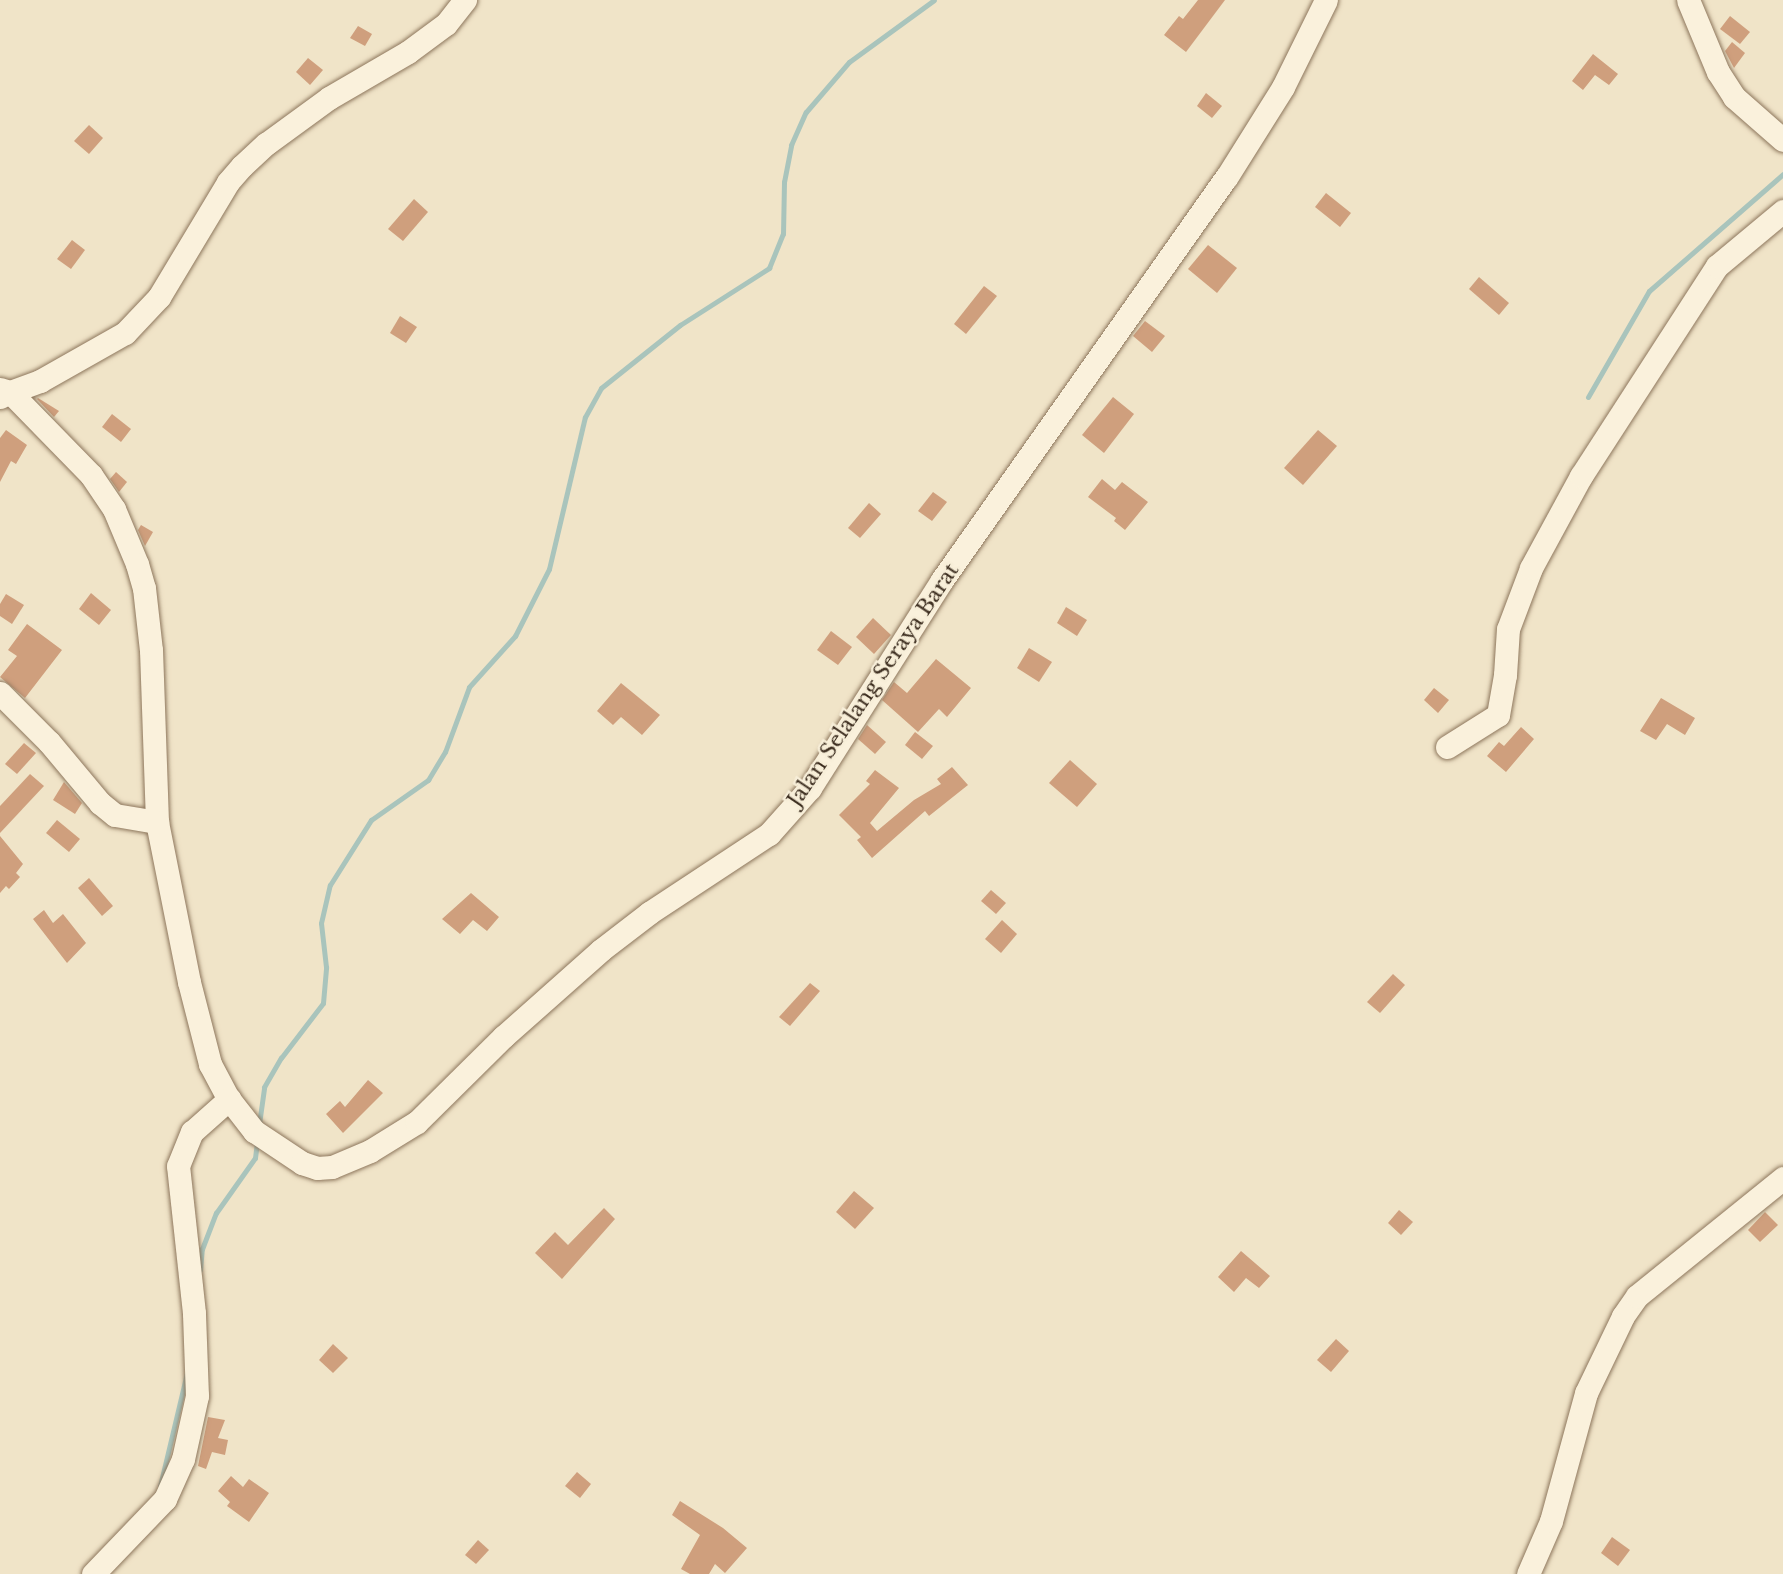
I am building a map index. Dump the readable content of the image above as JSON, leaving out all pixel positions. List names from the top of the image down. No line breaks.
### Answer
{"streets":{"street":["Jalan Selalang Seraya Barat"]}}
